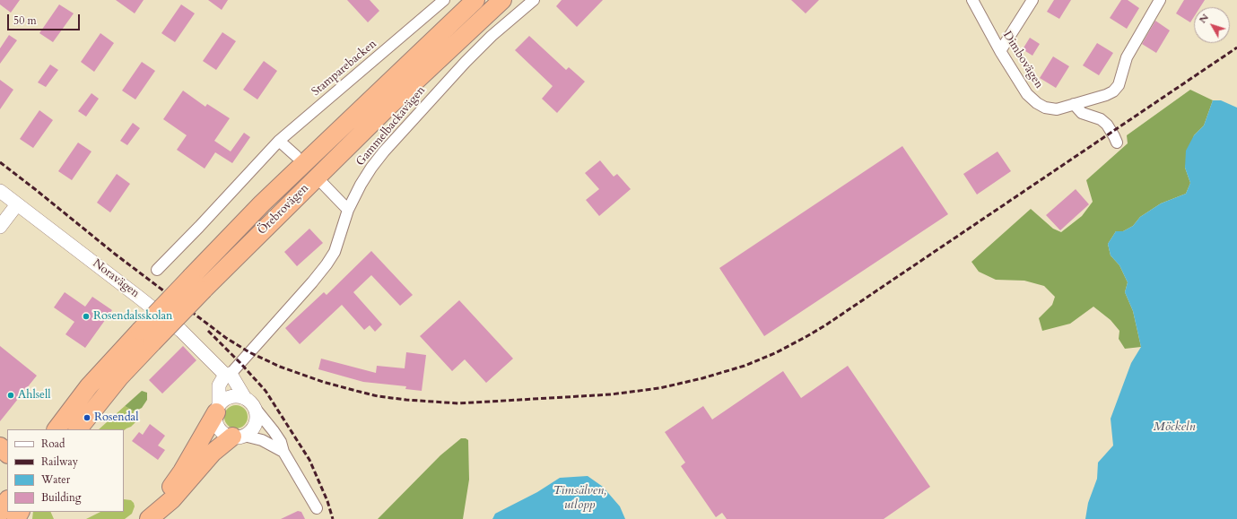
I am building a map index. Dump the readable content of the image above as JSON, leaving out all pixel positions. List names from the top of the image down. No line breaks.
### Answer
{"streets":{"highway":["Örebrovägen"],"street":["Dimbovägen","Stamparebacken","Gammelbackavägen","Noravägen"]},"crossings":[["Gammelbackavägen","Noravägen"]],"water":["Möckeln","Timsälven, utlopp"],"places":["Rosendalsskolan","Ahlsell","Rosendal"],"legend":["Road","Railway","Water","Building"],"scale_bar":"50 m","north":"top left"}
